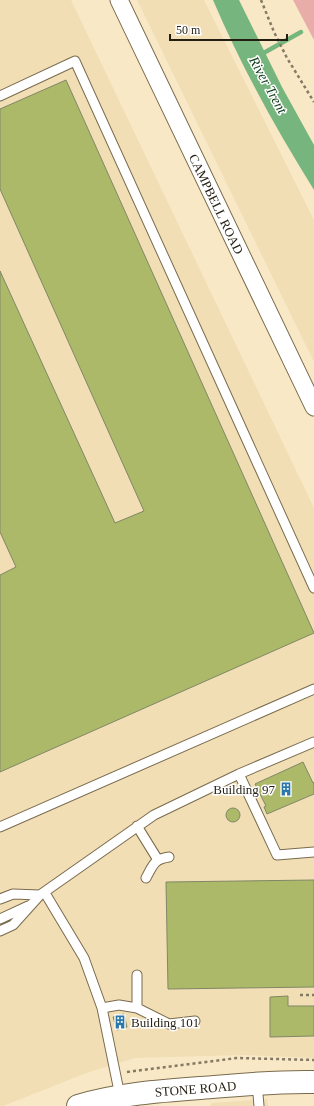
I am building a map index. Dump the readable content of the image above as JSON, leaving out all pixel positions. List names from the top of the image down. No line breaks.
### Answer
{"streets":{"highway":["STONE ROAD"],"street":["CAMPBELL ROAD"]},"water":["River Trent"],"places":{"building":["Building 97","Building 101"]},"scale_bar":"50 m"}
